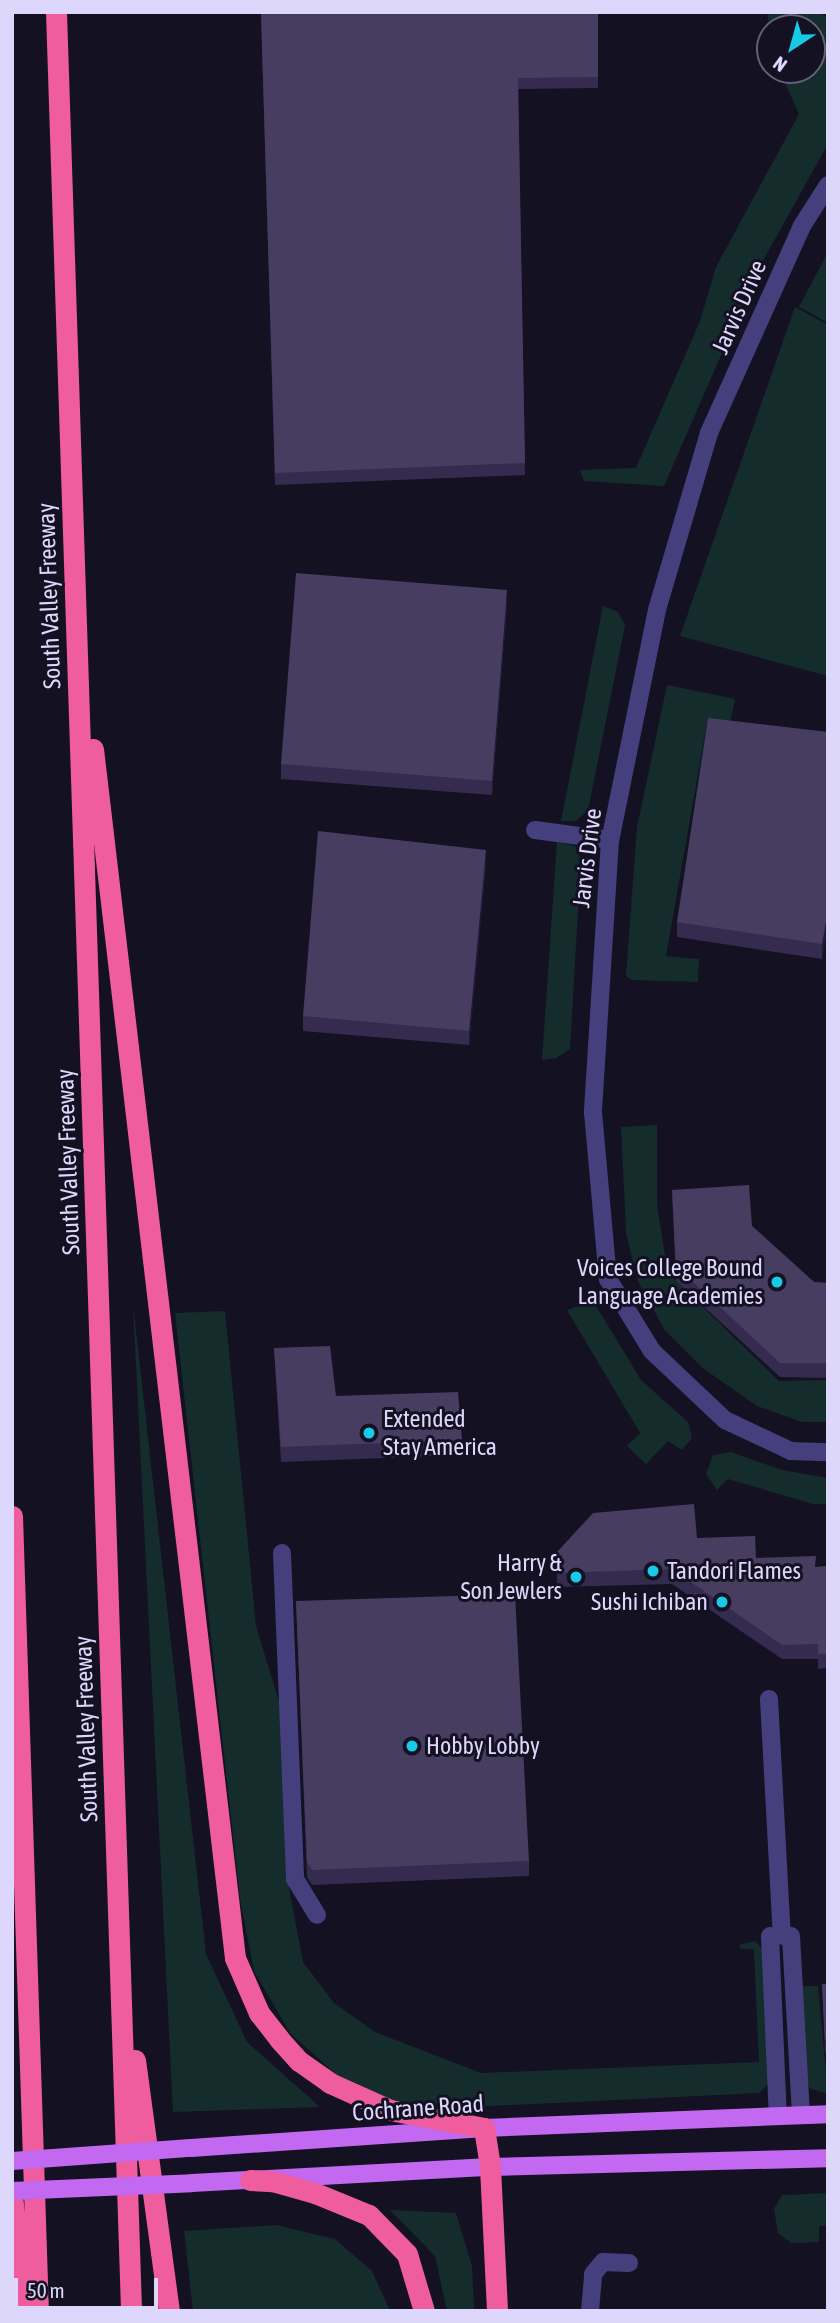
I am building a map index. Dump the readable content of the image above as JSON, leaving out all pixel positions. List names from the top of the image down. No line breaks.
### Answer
{"streets":{"highway":["South Valley Freeway"],"main road":["Cochrane Road"],"street":["Jarvis Drive"]},"places":["Voices College Bound Language Academies","Extended Stay America","Tandori Flames","Harry & Son Jewlers","Sushi Ichiban","Hobby Lobby"],"scale_bar":"50 m","north":"bottom left"}
